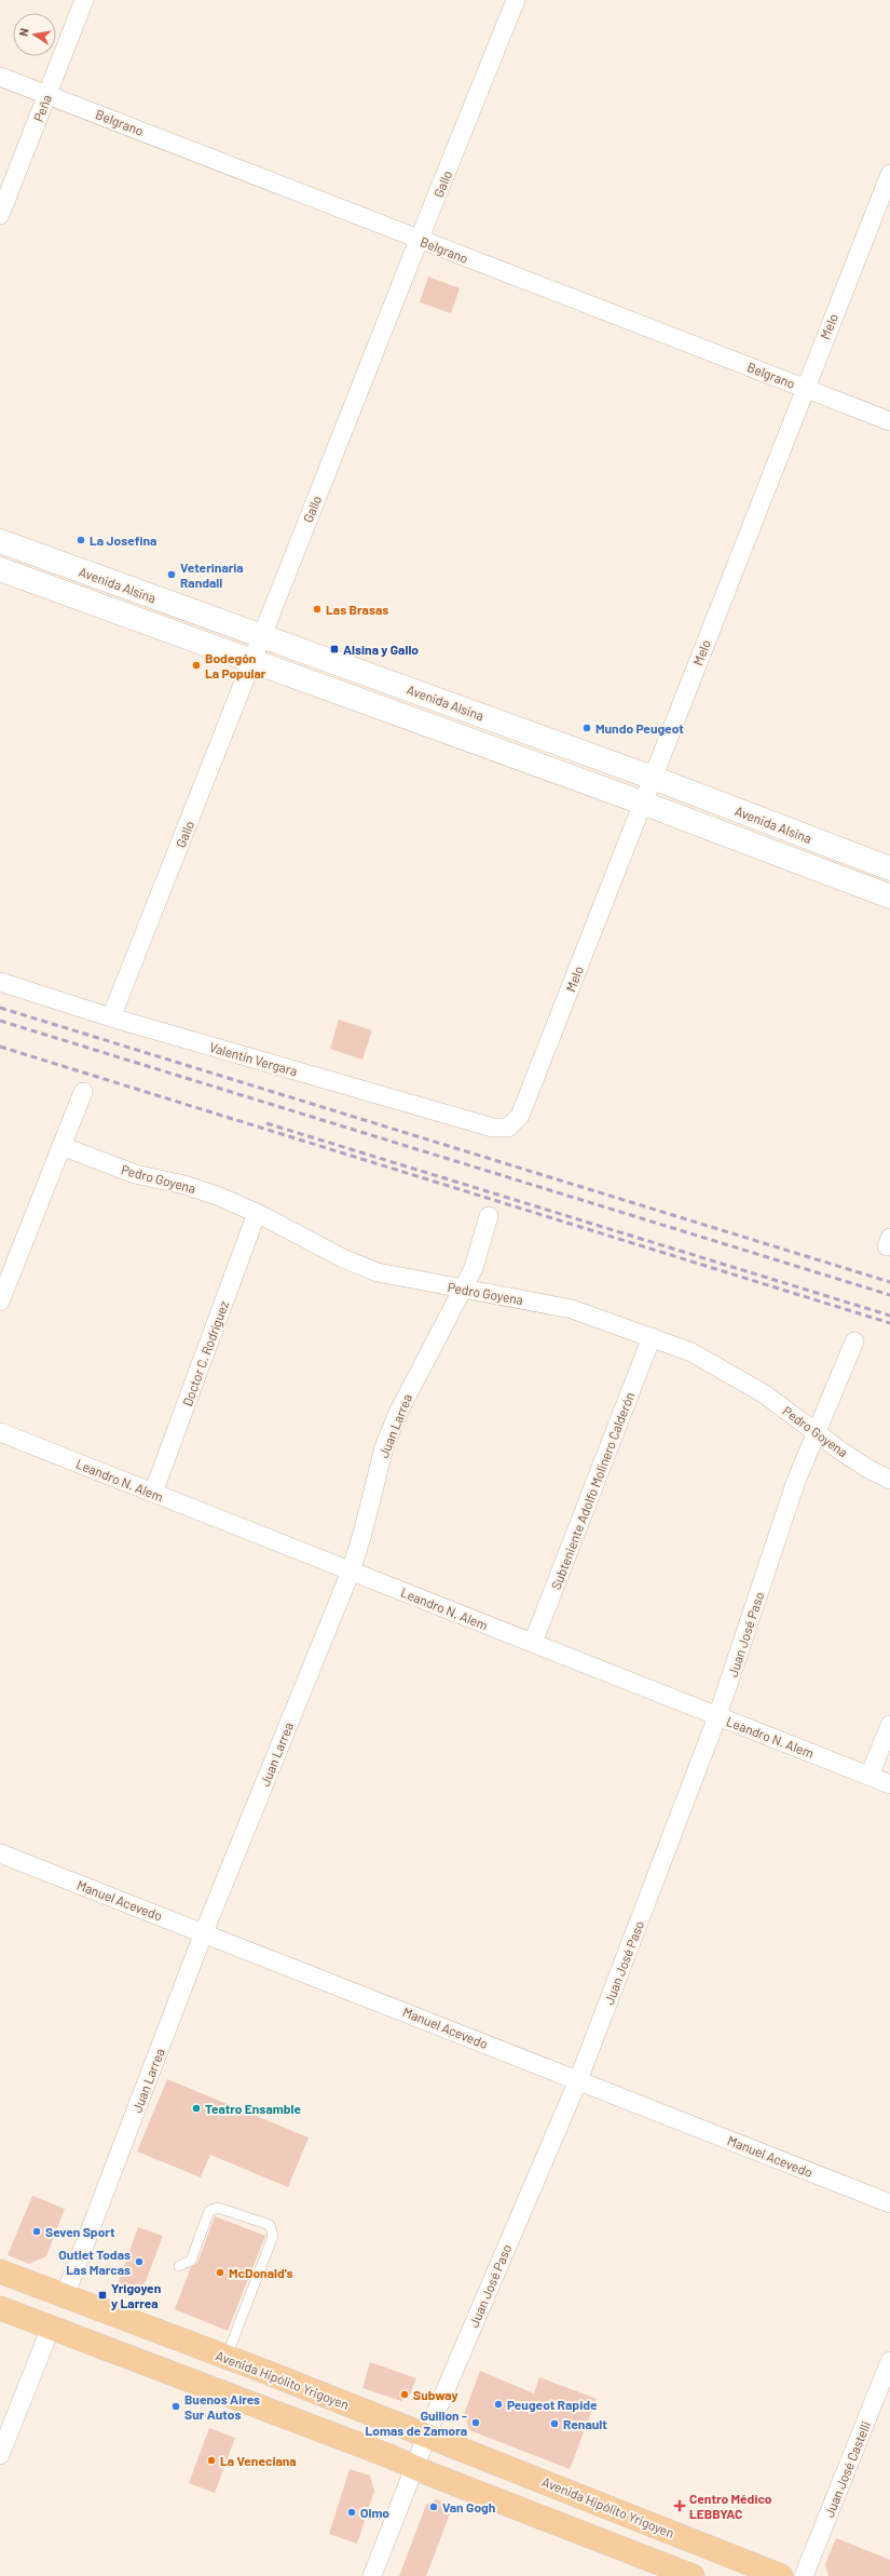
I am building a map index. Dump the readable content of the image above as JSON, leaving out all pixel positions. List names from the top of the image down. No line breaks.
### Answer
{"streets":{"main road":["Avenida Alsina","Avenida Hipólito Yrigoyen"],"street":["Peña","Belgrano","Gallo","Melo","Valentín Vergara","Pedro Goyena","Doctor C. Rodríguez","Juan Larrea","Leandro N. Alem","Subteniente Adolfo Molinero Calderón","Juan José Paso","Manuel Acevedo","Juan José Castelli"]},"crossings":[["Peña","Belgrano"],["Belgrano","Gallo"],["Belgrano","Melo"],["Gallo","Avenida Alsina"],["Gallo","Valentín Vergara"],["Melo","Avenida Alsina"],["Melo","Valentín Vergara"],["Pedro Goyena","Doctor C. Rodríguez"],["Pedro Goyena","Juan Larrea"],["Pedro Goyena","Subteniente Adolfo Molinero Calderón"],["Pedro Goyena","Juan José Paso"],["Doctor C. Rodríguez","Leandro N. Alem"],["Juan Larrea","Leandro N. Alem"],["Juan Larrea","Manuel Acevedo"],["Juan Larrea","Avenida Hipólito Yrigoyen"],["Leandro N. Alem","Subteniente Adolfo Molinero Calderón"],["Leandro N. Alem","Juan José Paso"],["Juan José Paso","Manuel Acevedo"],["Juan José Paso","Avenida Hipólito Yrigoyen"]],"places":{"other":["La Josefina","Veterinaria Randall","Las Brasas","Bodegón La Popular","Mundo Peugeot","Teatro Ensamble","Seven Sport","Outlet Todas Las Marcas","McDonald's","Subway","Peugeot Rapide","Buenos Aires Sur Autos","Guillon - Lomas de Zamora","Renault","La Veneciana","Van Gogh","Olmo"],"transit":["Alsina y Gallo","Yrigoyen y Larrea"],"health":["Centro Médico LEBBYAC"]},"north":"left"}
